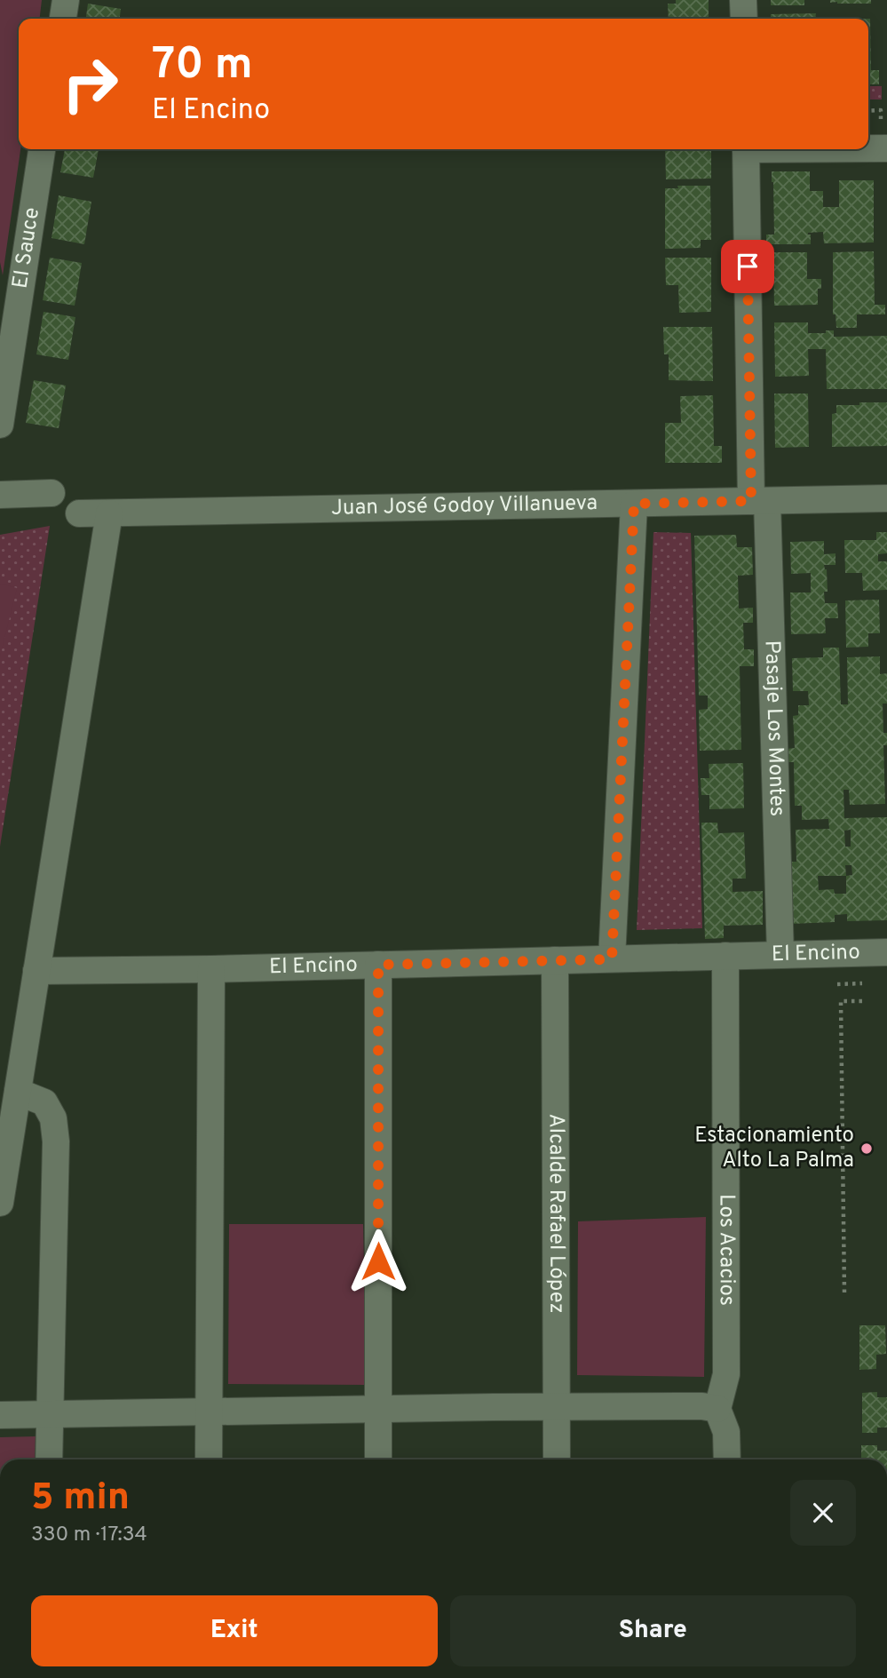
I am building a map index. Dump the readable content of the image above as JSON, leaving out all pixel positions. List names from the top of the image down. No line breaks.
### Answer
{"streets":{"street":["El Sauce","Juan José Godoy Villanueva","Pasaje Los Montes","El Encino","Alcalde Rafael López","Los Acacios"]},"crossings":[["Juan José Godoy Villanueva","Pasaje Los Montes"],["Pasaje Los Montes","El Encino"],["El Encino","Alcalde Rafael López"],["El Encino","Los Acacios"]],"places":["Estacionamiento Alto La Palma"],"page":{"turn":["70 m","El Encino"],"heading":["5 min","330 m · 17:34"],"buttons":["Exit","Share"]}}
